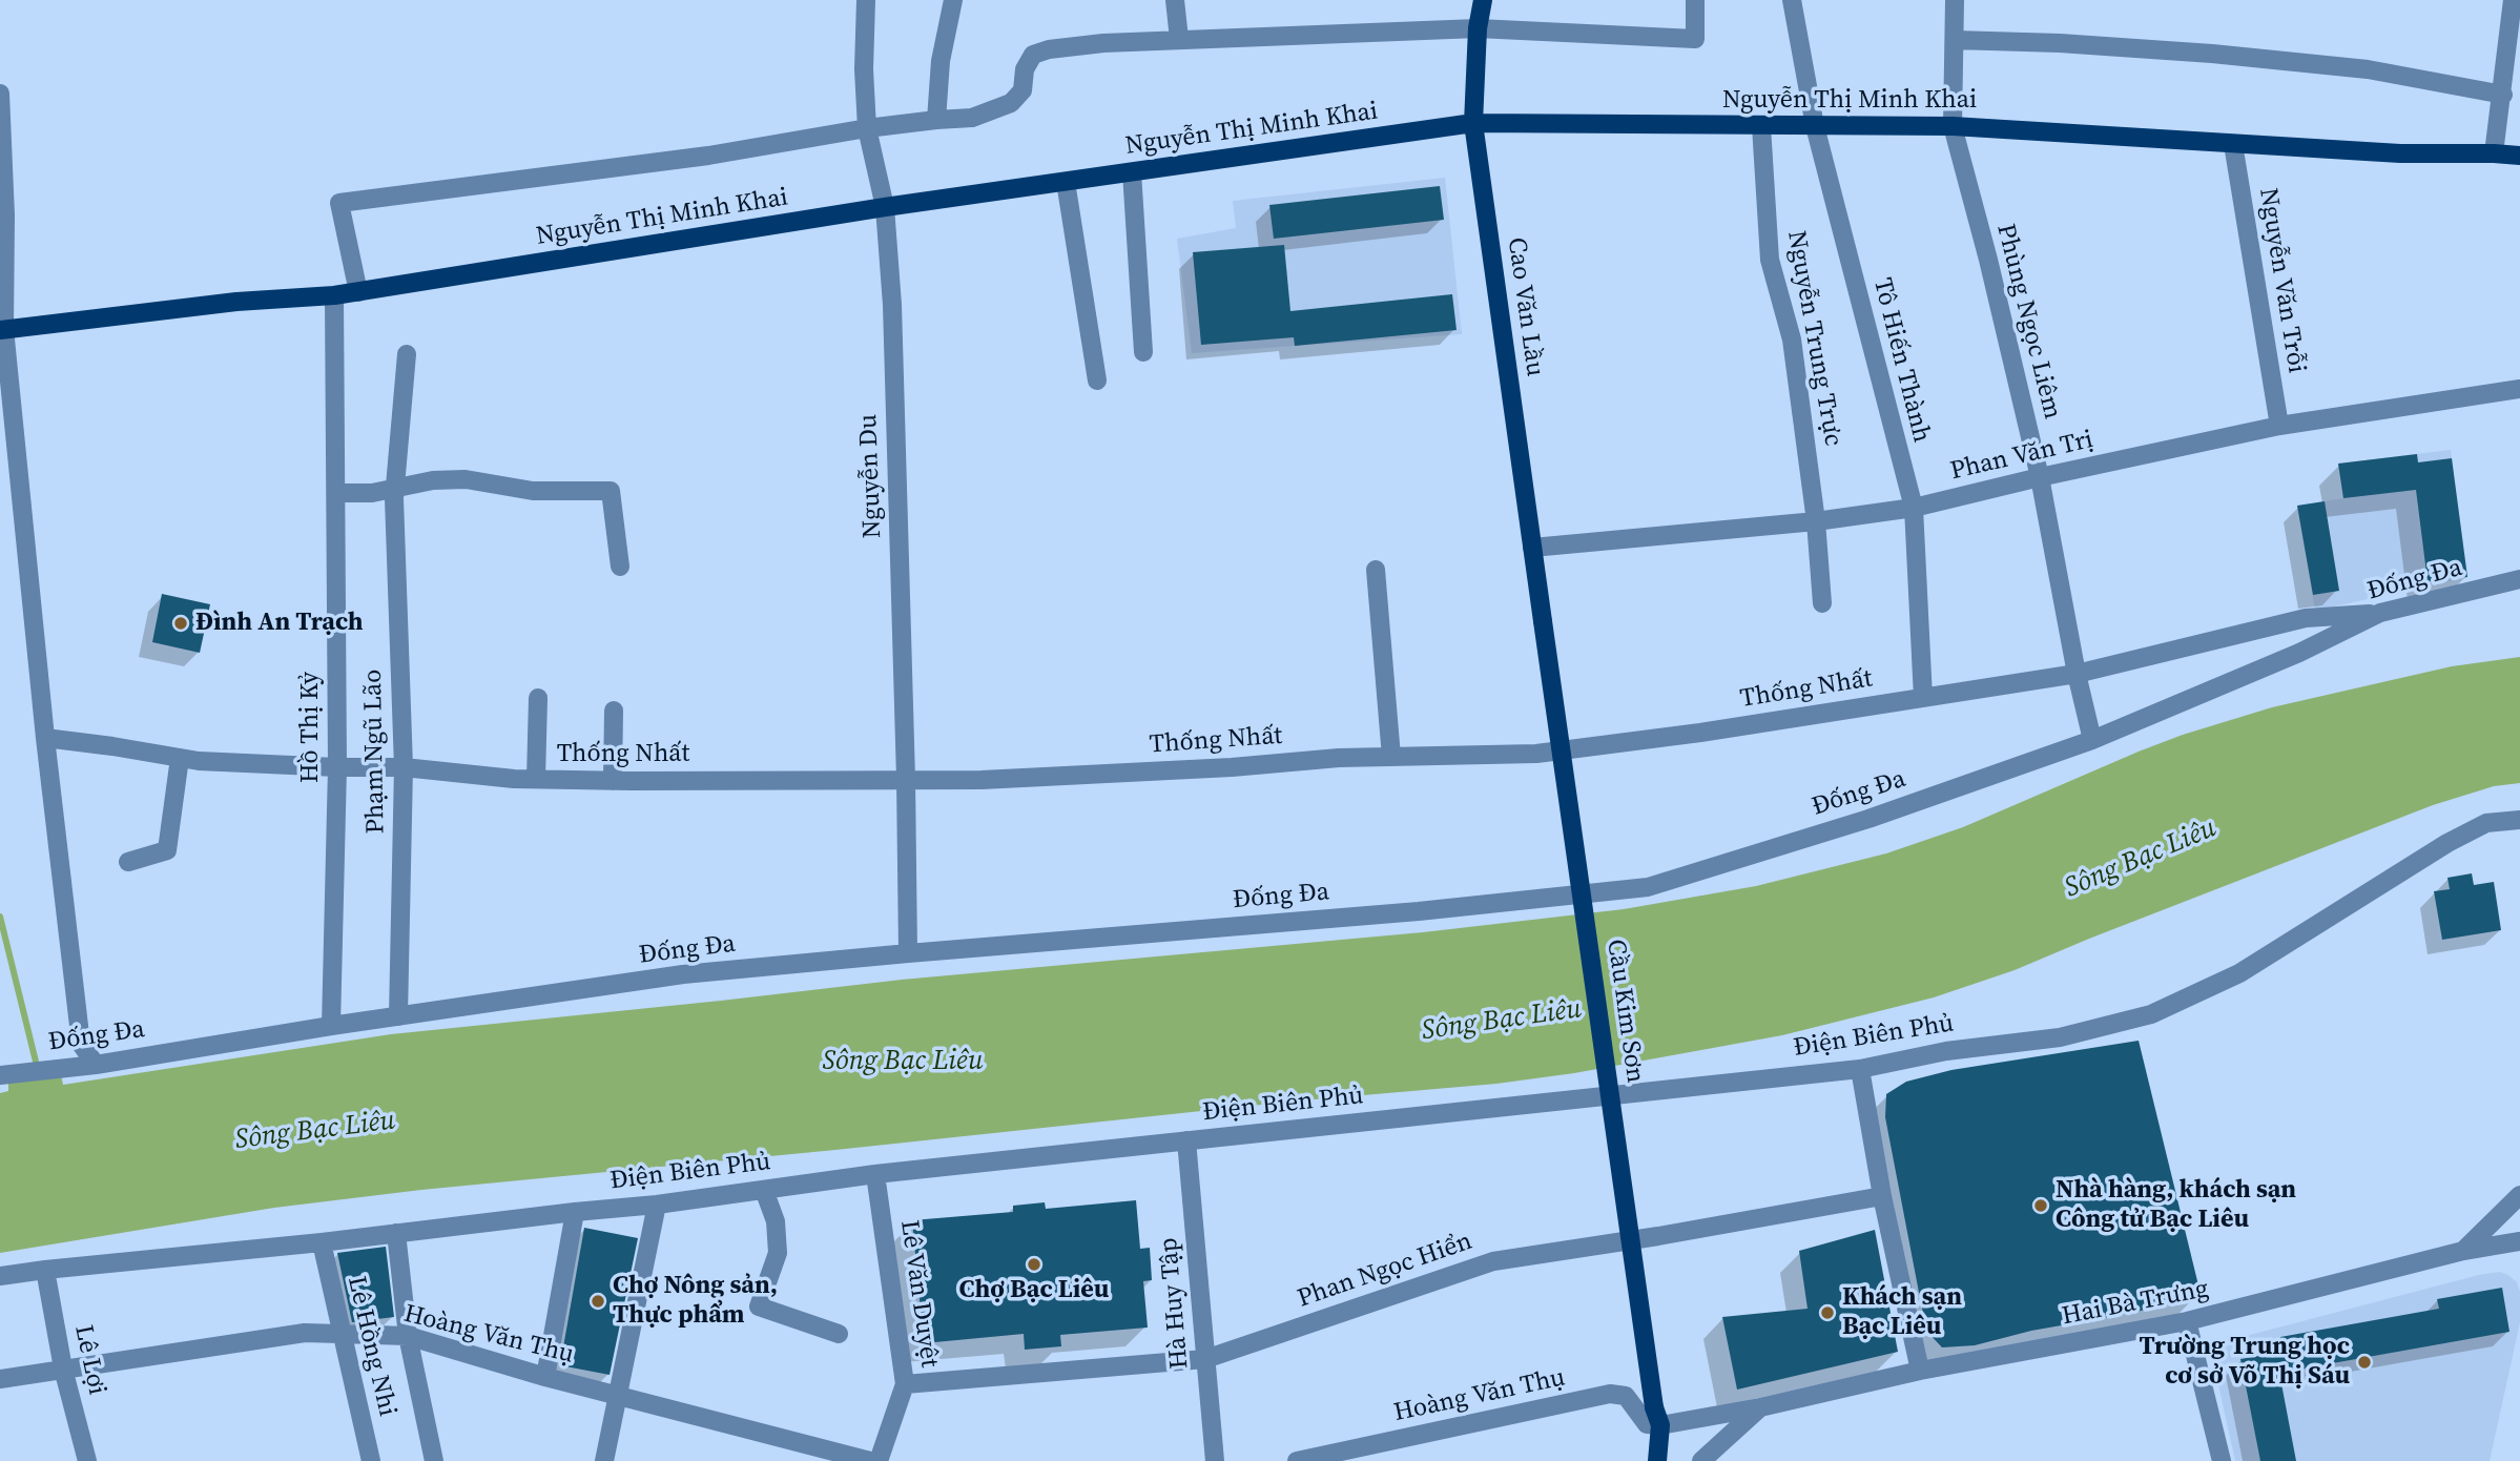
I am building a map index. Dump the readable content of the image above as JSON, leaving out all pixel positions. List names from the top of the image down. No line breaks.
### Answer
{"streets":{"main road":["Nguyễn Thị Minh Khai","Cao Văn Lầu","Cầu Kim Sơn"],"street":["Nguyễn Văn Trỗi","Phùng Ngọc Liêm","Nguyễn Trung Trực","Tô Hiến Thành","Phan Văn Trị","Nguyễn Du","Đống Đa","Thống Nhất","Hồ Thị Kỷ","Phạm Ngũ Lão","Điện Biên Phủ","Phan Ngọc Hiển","Lê Văn Duyệt","Hà Huy Tập","Hai Bà Trưng","Hoàng Văn Thụ","Lê Hồng Nhi","Lê Lợi"]},"crossings":[["Nguyễn Thị Minh Khai","Nguyễn Văn Trỗi"],["Nguyễn Thị Minh Khai","Cao Văn Lầu"],["Nguyễn Thị Minh Khai","Phùng Ngọc Liêm"],["Nguyễn Thị Minh Khai","Nguyễn Trung Trực"],["Nguyễn Thị Minh Khai","Tô Hiến Thành"],["Nguyễn Thị Minh Khai","Nguyễn Du"],["Nguyễn Thị Minh Khai","Hồ Thị Kỷ"],["Nguyễn Văn Trỗi","Phan Văn Trị"],["Cao Văn Lầu","Phan Văn Trị"],["Cao Văn Lầu","Cầu Kim Sơn"],["Phùng Ngọc Liêm","Phan Văn Trị"],["Phùng Ngọc Liêm","Đống Đa"],["Phùng Ngọc Liêm","Thống Nhất"],["Nguyễn Trung Trực","Phan Văn Trị"],["Tô Hiến Thành","Phan Văn Trị"],["Tô Hiến Thành","Thống Nhất"],["Nguyễn Du","Đống Đa"],["Nguyễn Du","Thống Nhất"],["Đống Đa","Thống Nhất"],["Đống Đa","Hồ Thị Kỷ"],["Đống Đa","Phạm Ngũ Lão"],["Thống Nhất","Hồ Thị Kỷ"],["Thống Nhất","Phạm Ngũ Lão"],["Cầu Kim Sơn","Hai Bà Trưng"],["Cầu Kim Sơn","Hoàng Văn Thụ"],["Điện Biên Phủ","Lê Văn Duyệt"],["Điện Biên Phủ","Hà Huy Tập"],["Điện Biên Phủ","Lê Hồng Nhi"],["Điện Biên Phủ","Lê Lợi"],["Phan Ngọc Hiển","Lê Văn Duyệt"],["Phan Ngọc Hiển","Hà Huy Tập"],["Hai Bà Trưng","Hoàng Văn Thụ"],["Hoàng Văn Thụ","Lê Hồng Nhi"],["Hoàng Văn Thụ","Lê Lợi"]],"water":["Sông Bạc Liêu"],"places":["Đình An Trạch","Nhà hàng, khách sạn Công tử Bạc Liêu","Chợ Bạc Liêu","Chợ Nông sản, Thực phẩm","Khách sạn Bạc Liêu","Trường Trung học cơ sở Võ Thị Sáu"]}
